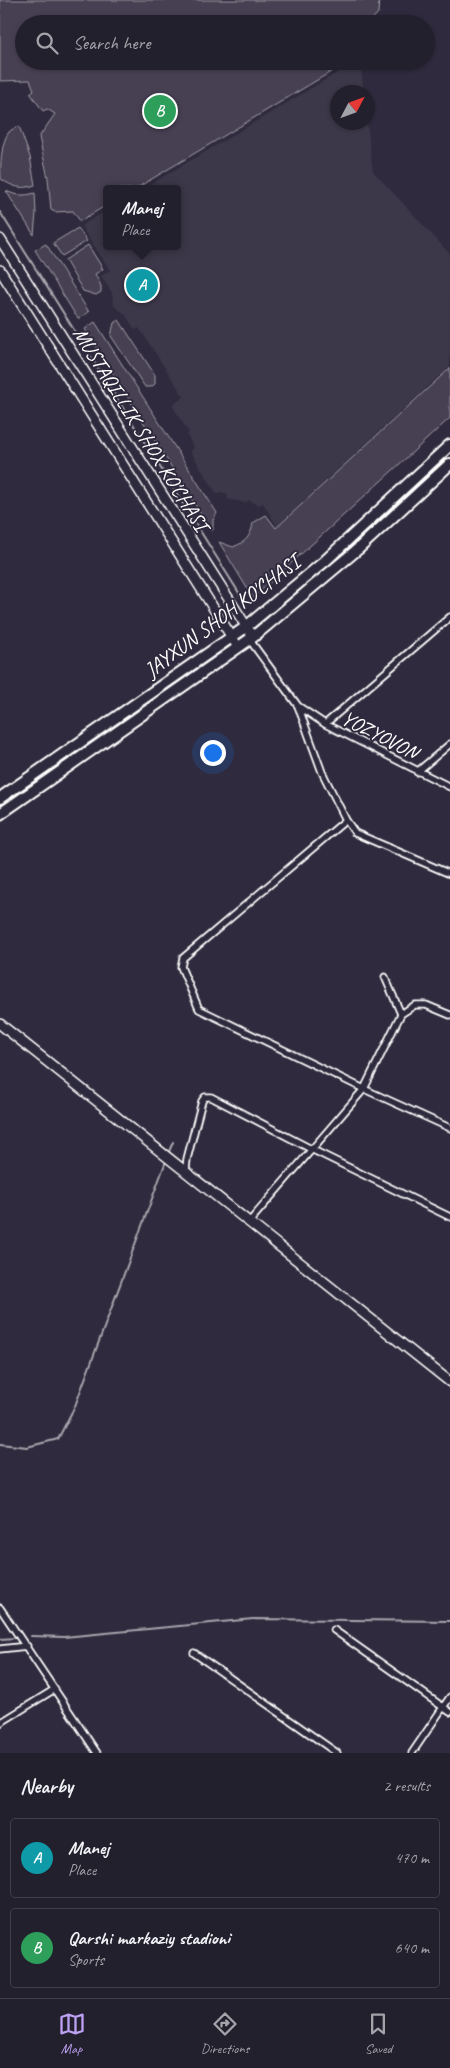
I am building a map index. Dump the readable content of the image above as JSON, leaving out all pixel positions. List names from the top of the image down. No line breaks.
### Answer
{"streets":{"highway":["JAYXUN SHOH KO'CHASI"],"main road":["MUSTAQILLIK SHOX KO'CHASI"],"street":["YOZYOVON"]},"crossings":[["MUSTAQILLIK SHOX KO'CHASI","JAYXUN SHOH KO'CHASI"]],"north":"top right","page":{"search":"Search here","pins":["B","A"],"popup":["Manej","Place"],"heading":["Nearby","2 results"],"list":[{"mark":"A","name":"Manej","note":"Place","value":"470 m"},{"mark":"B","name":"Qarshi markaziy stadioni","note":"Sports","value":"640 m"}],"nav":["Map","Directions","Saved"]}}
